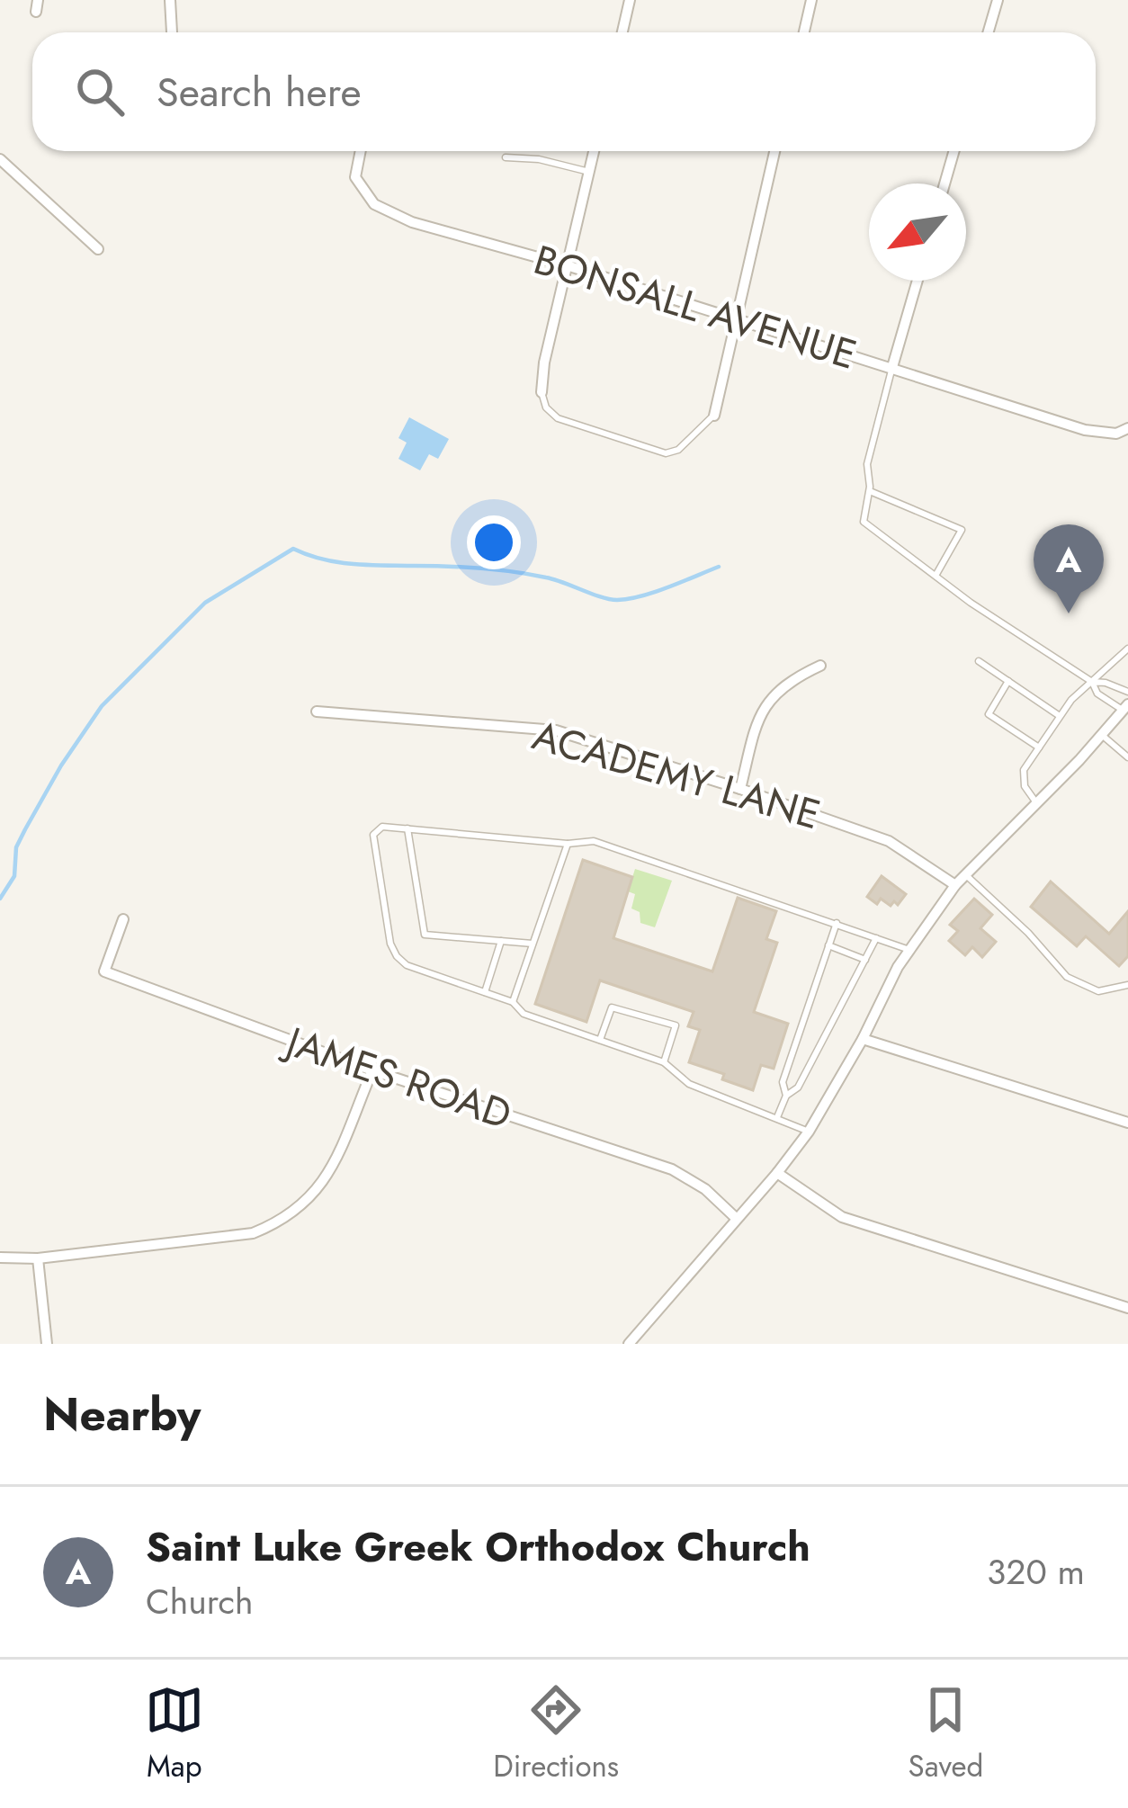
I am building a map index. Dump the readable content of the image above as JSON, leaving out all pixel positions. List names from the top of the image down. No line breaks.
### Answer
{"streets":{"street":["BONSALL AVENUE","ACADEMY LANE","JAMES ROAD"]},"north":"bottom left","page":{"search":"Search here","pins":"A","heading":"Nearby","list":[{"mark":"A","name":"Saint Luke Greek Orthodox Church","note":"Church","value":"320 m"}],"nav":["Map","Directions","Saved"]}}
